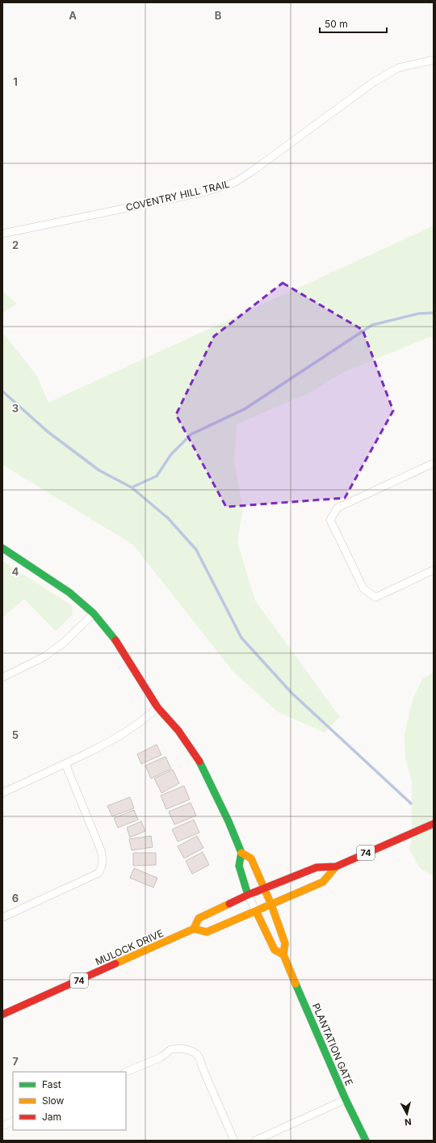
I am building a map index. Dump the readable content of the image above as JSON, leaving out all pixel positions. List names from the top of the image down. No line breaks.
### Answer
{"streets":{"street":["COVENTRY HILL TRAIL","74","MULOCK DRIVE","PLANTATION GATE"]},"crossings":[["74","MULOCK DRIVE"],["74","PLANTATION GATE"]],"legend":["Fast","Slow","Jam"],"scale_bar":"50 m","north":"bottom","grid":{"columns":["A","B"],"rows":["1","2","3","4","5","6","7"]}}
